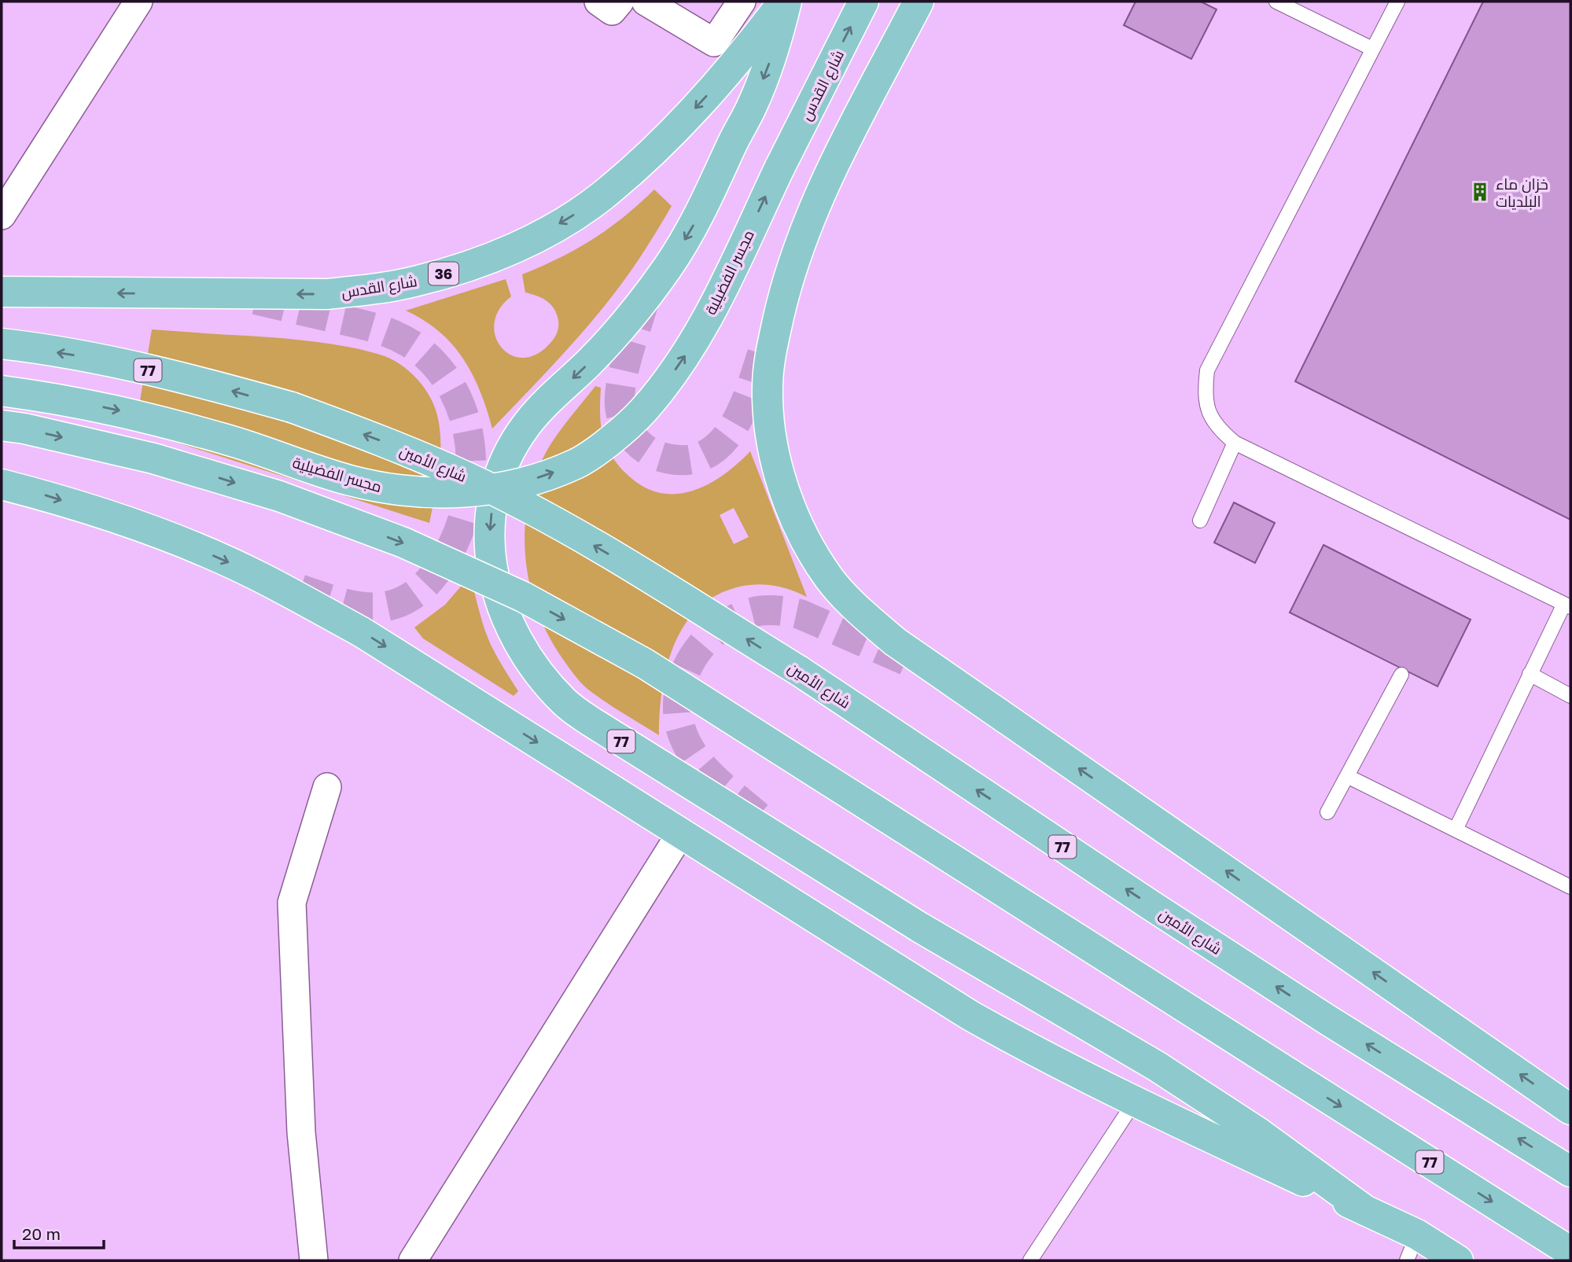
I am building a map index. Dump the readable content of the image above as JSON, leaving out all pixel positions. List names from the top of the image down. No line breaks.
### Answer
{"streets":{"main road":["شارع القدس","مجسر الفضيلية","36","77","شارع الأمين"]},"crossings":[["شارع القدس","مجسر الفضيلية"],["شارع القدس","77"]],"one_way":["مجسر الفضيلية"],"places":{"building":["خزان ماء البلديات"]},"scale_bar":"20 m"}
